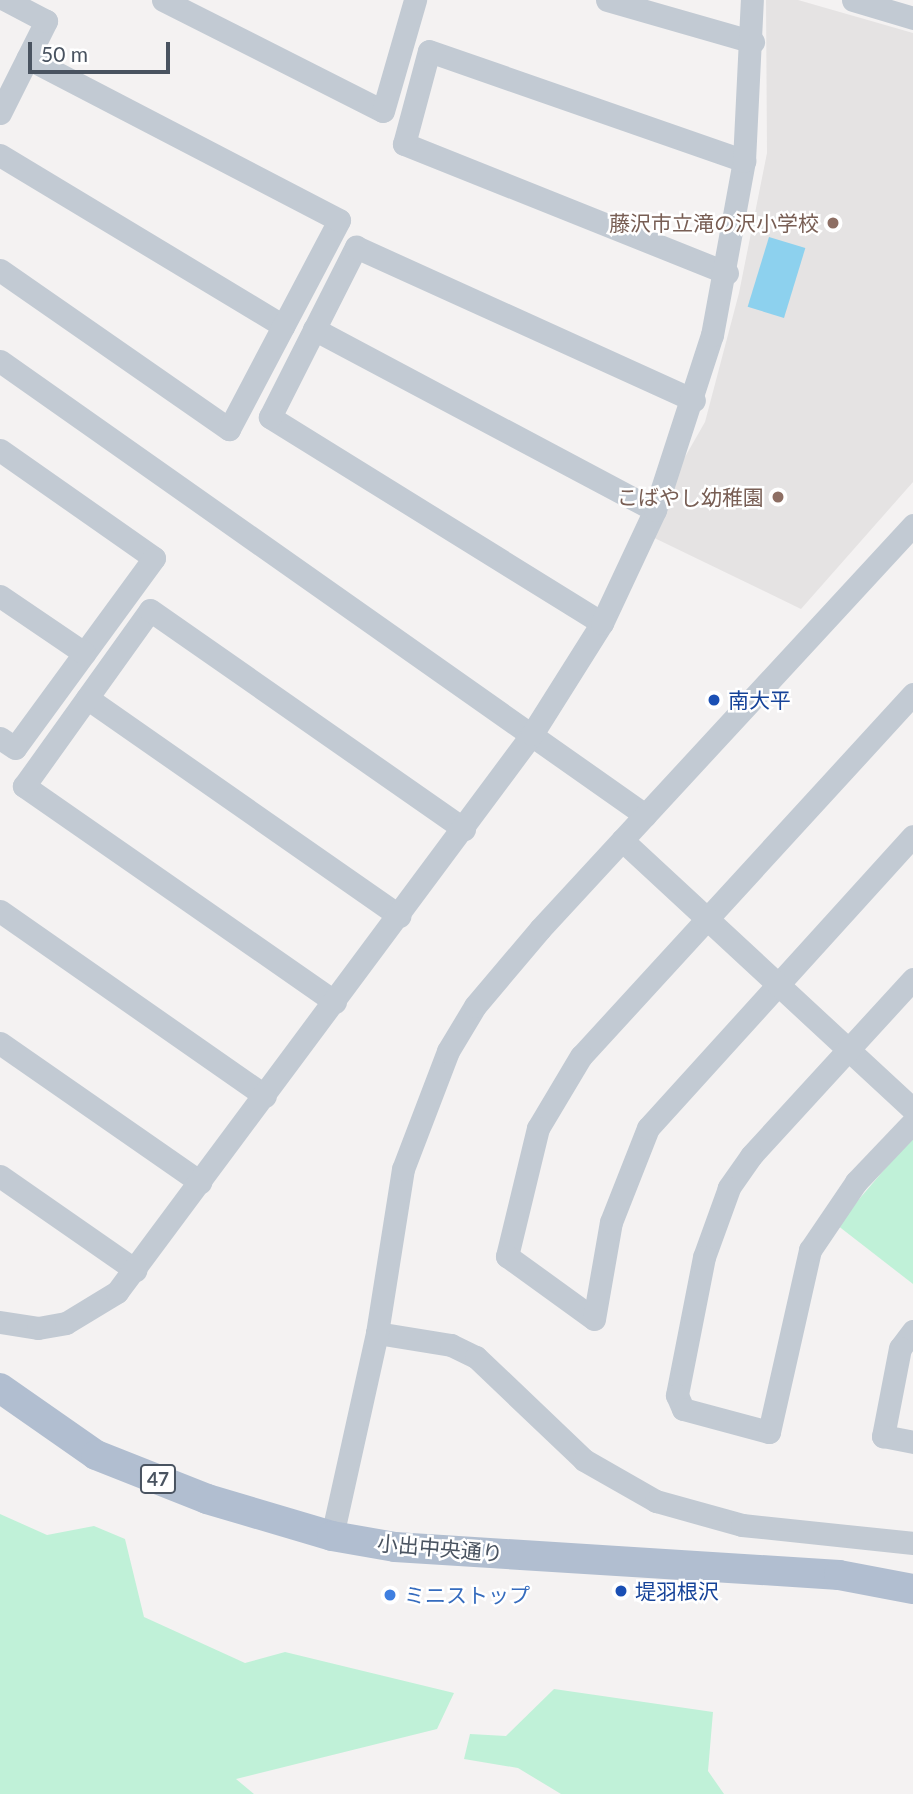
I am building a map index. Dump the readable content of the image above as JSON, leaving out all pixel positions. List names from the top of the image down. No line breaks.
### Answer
{"streets":{"main road":["47","小出中央通り"]},"places":["藤沢市立滝の沢小学校","こばやし幼稚園","南大平","堤羽根沢","ミニストップ"],"scale_bar":"50 m"}
